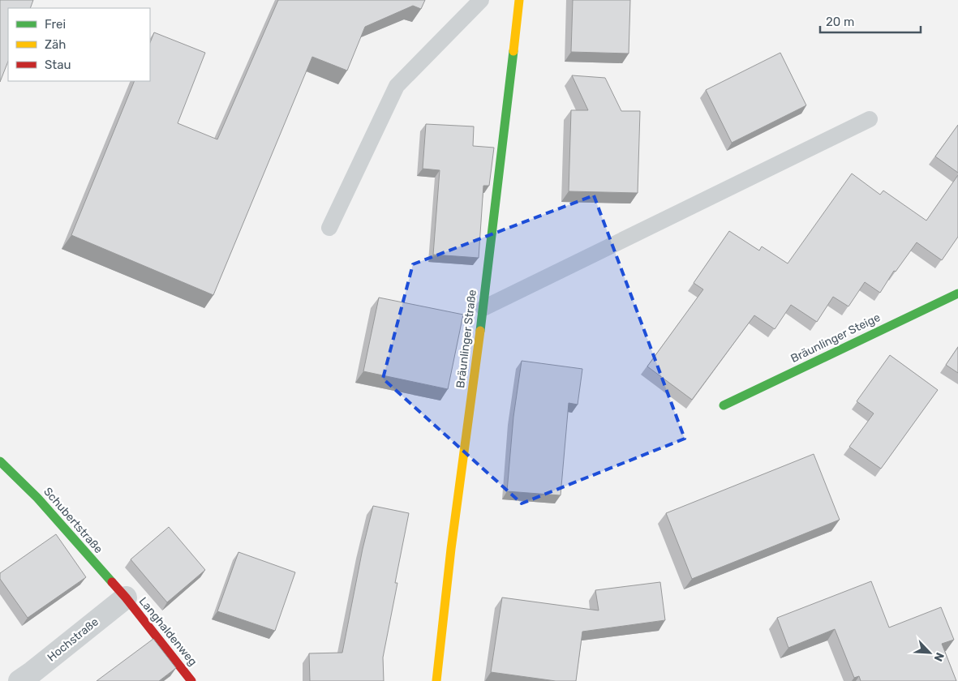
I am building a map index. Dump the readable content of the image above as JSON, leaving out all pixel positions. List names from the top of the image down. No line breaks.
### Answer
{"streets":{"main road":["Bräunlinger Steige","Bräunlinger Straße","Schubertstraße","Langhaldenweg"],"street":["Hochstraße"]},"crossings":[["Schubertstraße","Langhaldenweg"],["Schubertstraße","Hochstraße"],["Langhaldenweg","Hochstraße"]],"legend":["Frei","Zäh","Stau"],"scale_bar":"20 m","north":"bottom right"}
